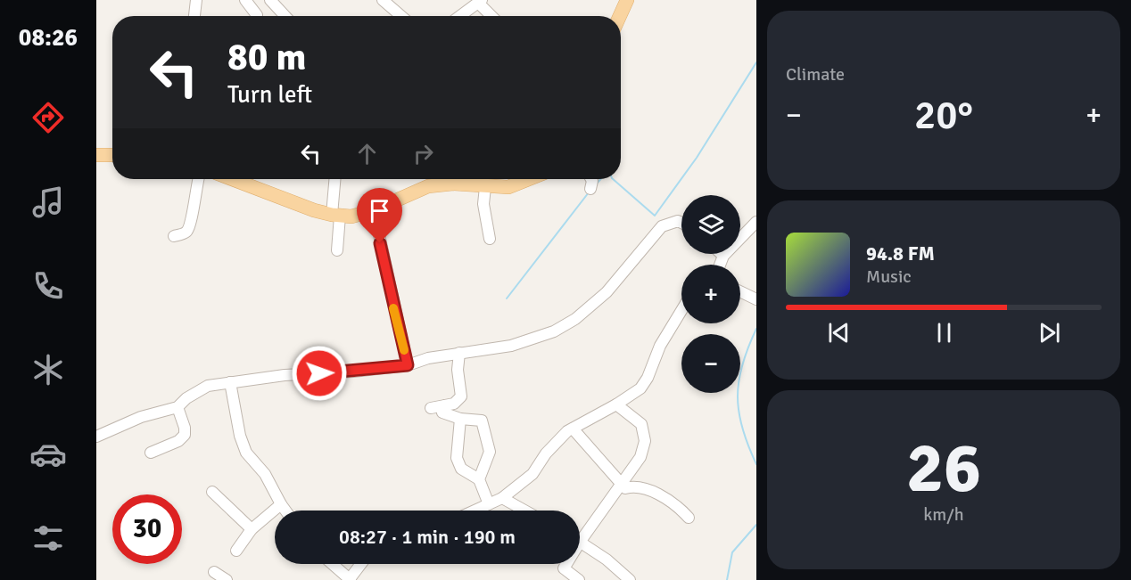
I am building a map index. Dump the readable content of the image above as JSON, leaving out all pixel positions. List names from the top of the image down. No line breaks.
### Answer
{"page":{"tabs":"08:26","tile":["Climate",["26","km/h"]],"turn":["80 m","Turn left"],"heat":["−","20°","+"],"map_buttons":["+","−"],"song":["94.8 FM","Music"],"limit":"30","trip":"08:27 · 1 min · 190 m"}}
